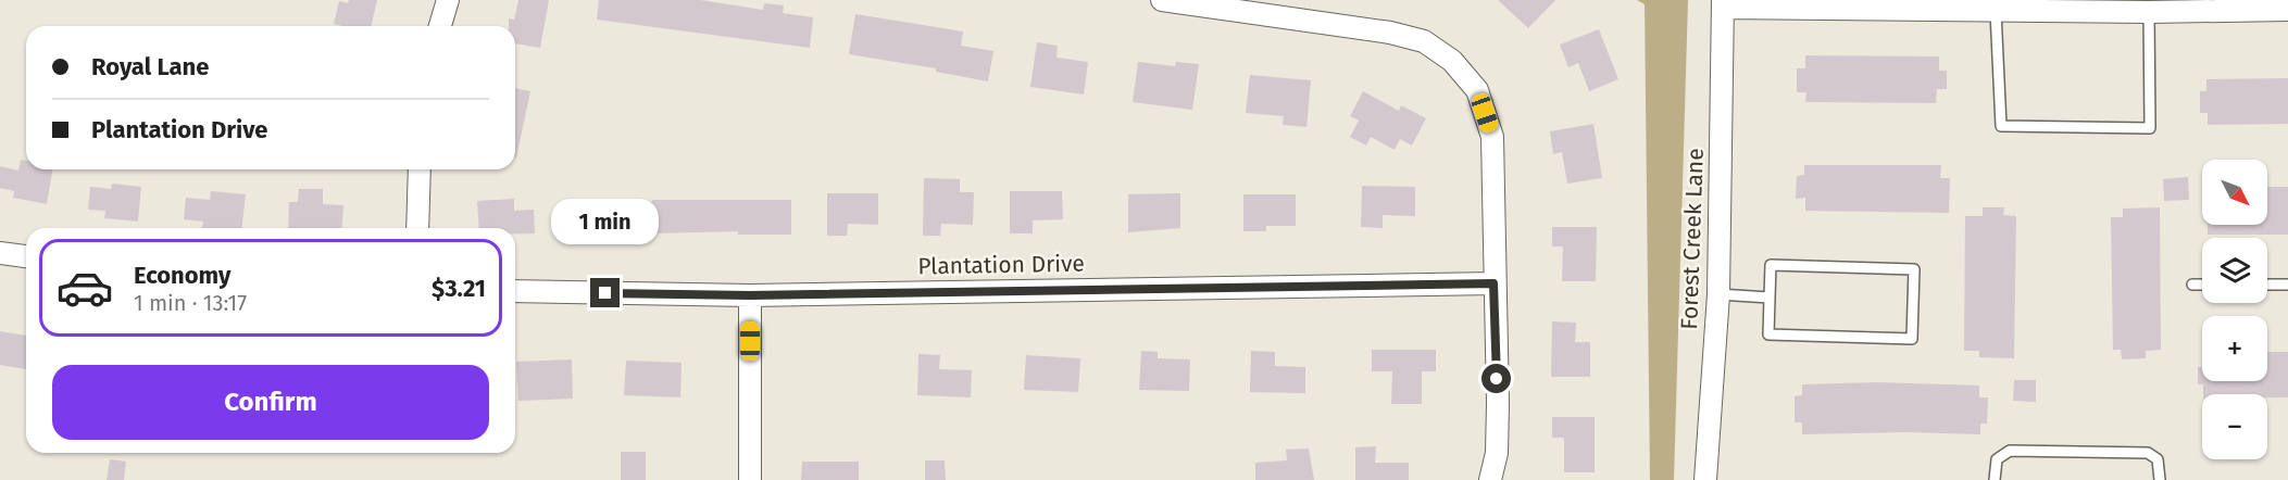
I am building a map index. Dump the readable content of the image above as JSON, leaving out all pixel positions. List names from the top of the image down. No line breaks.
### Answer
{"streets":{"street":["Forest Creek Lane","Plantation Drive"]},"north":"bottom right","page":{"banner":["Royal Lane","Plantation Drive"],"map_buttons":["+","−"],"bubble":"1 min","list":[{"name":"Economy","note":"1 min · 13:17","value":"$3.21"}],"buttons":"Confirm"}}
